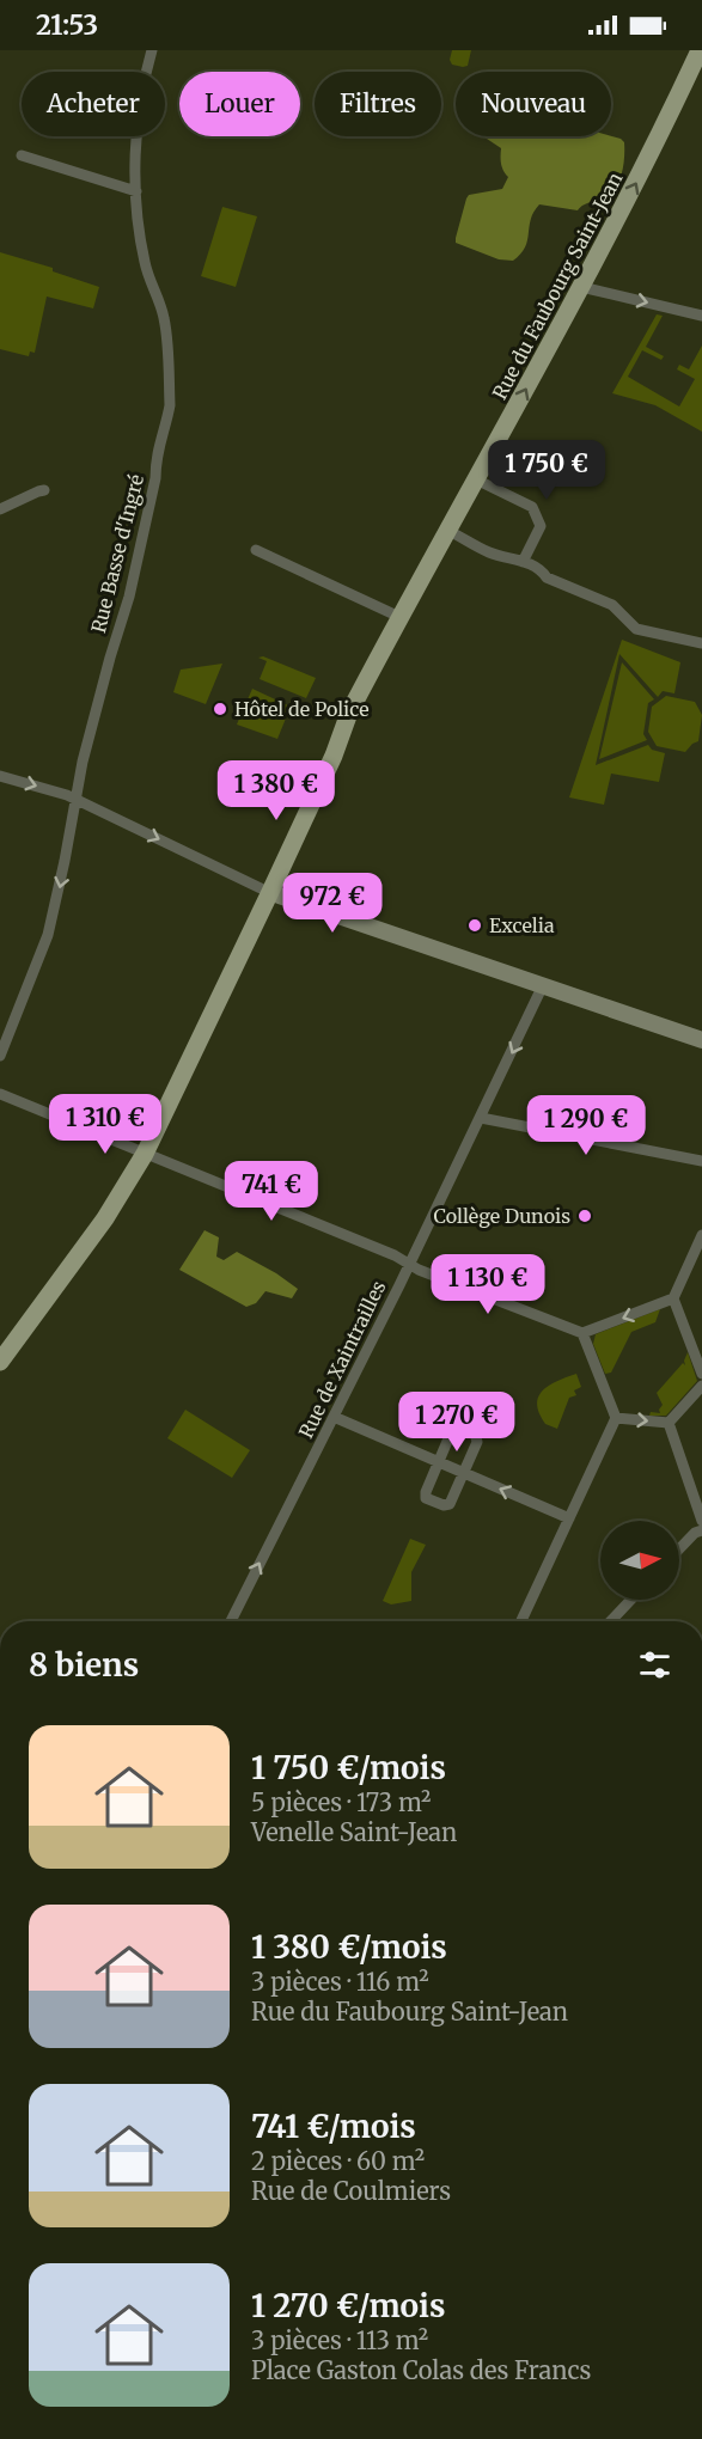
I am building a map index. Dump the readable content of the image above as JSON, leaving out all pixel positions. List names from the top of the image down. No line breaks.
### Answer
{"streets":{"main road":["Rue du Faubourg Saint-Jean"],"street":["Rue Basse d'Ingré","Rue de Xaintrailles"]},"places":["Hôtel de Police","Excelia","Collège Dunois"],"north":"right","page":{"status":"21:53","chip":["Acheter","Louer","Filtres","Nouveau"],"price":["1 750 €","1 380 €","972 €","1 310 €","1 290 €","741 €","1 130 €","1 270 €"],"heading":"8 biens","list":[{"name":"1 750 €/mois","note":"5 pièces · 173 m² · Venelle Saint-Jean"},{"name":"1 380 €/mois","note":"3 pièces · 116 m² · Rue du Faubourg Saint-Jean"},{"name":"741 €/mois","note":"2 pièces · 60 m² · Rue de Coulmiers"},{"name":"1 270 €/mois","note":"3 pièces · 113 m² · Place Gaston Colas des Francs"}]}}
